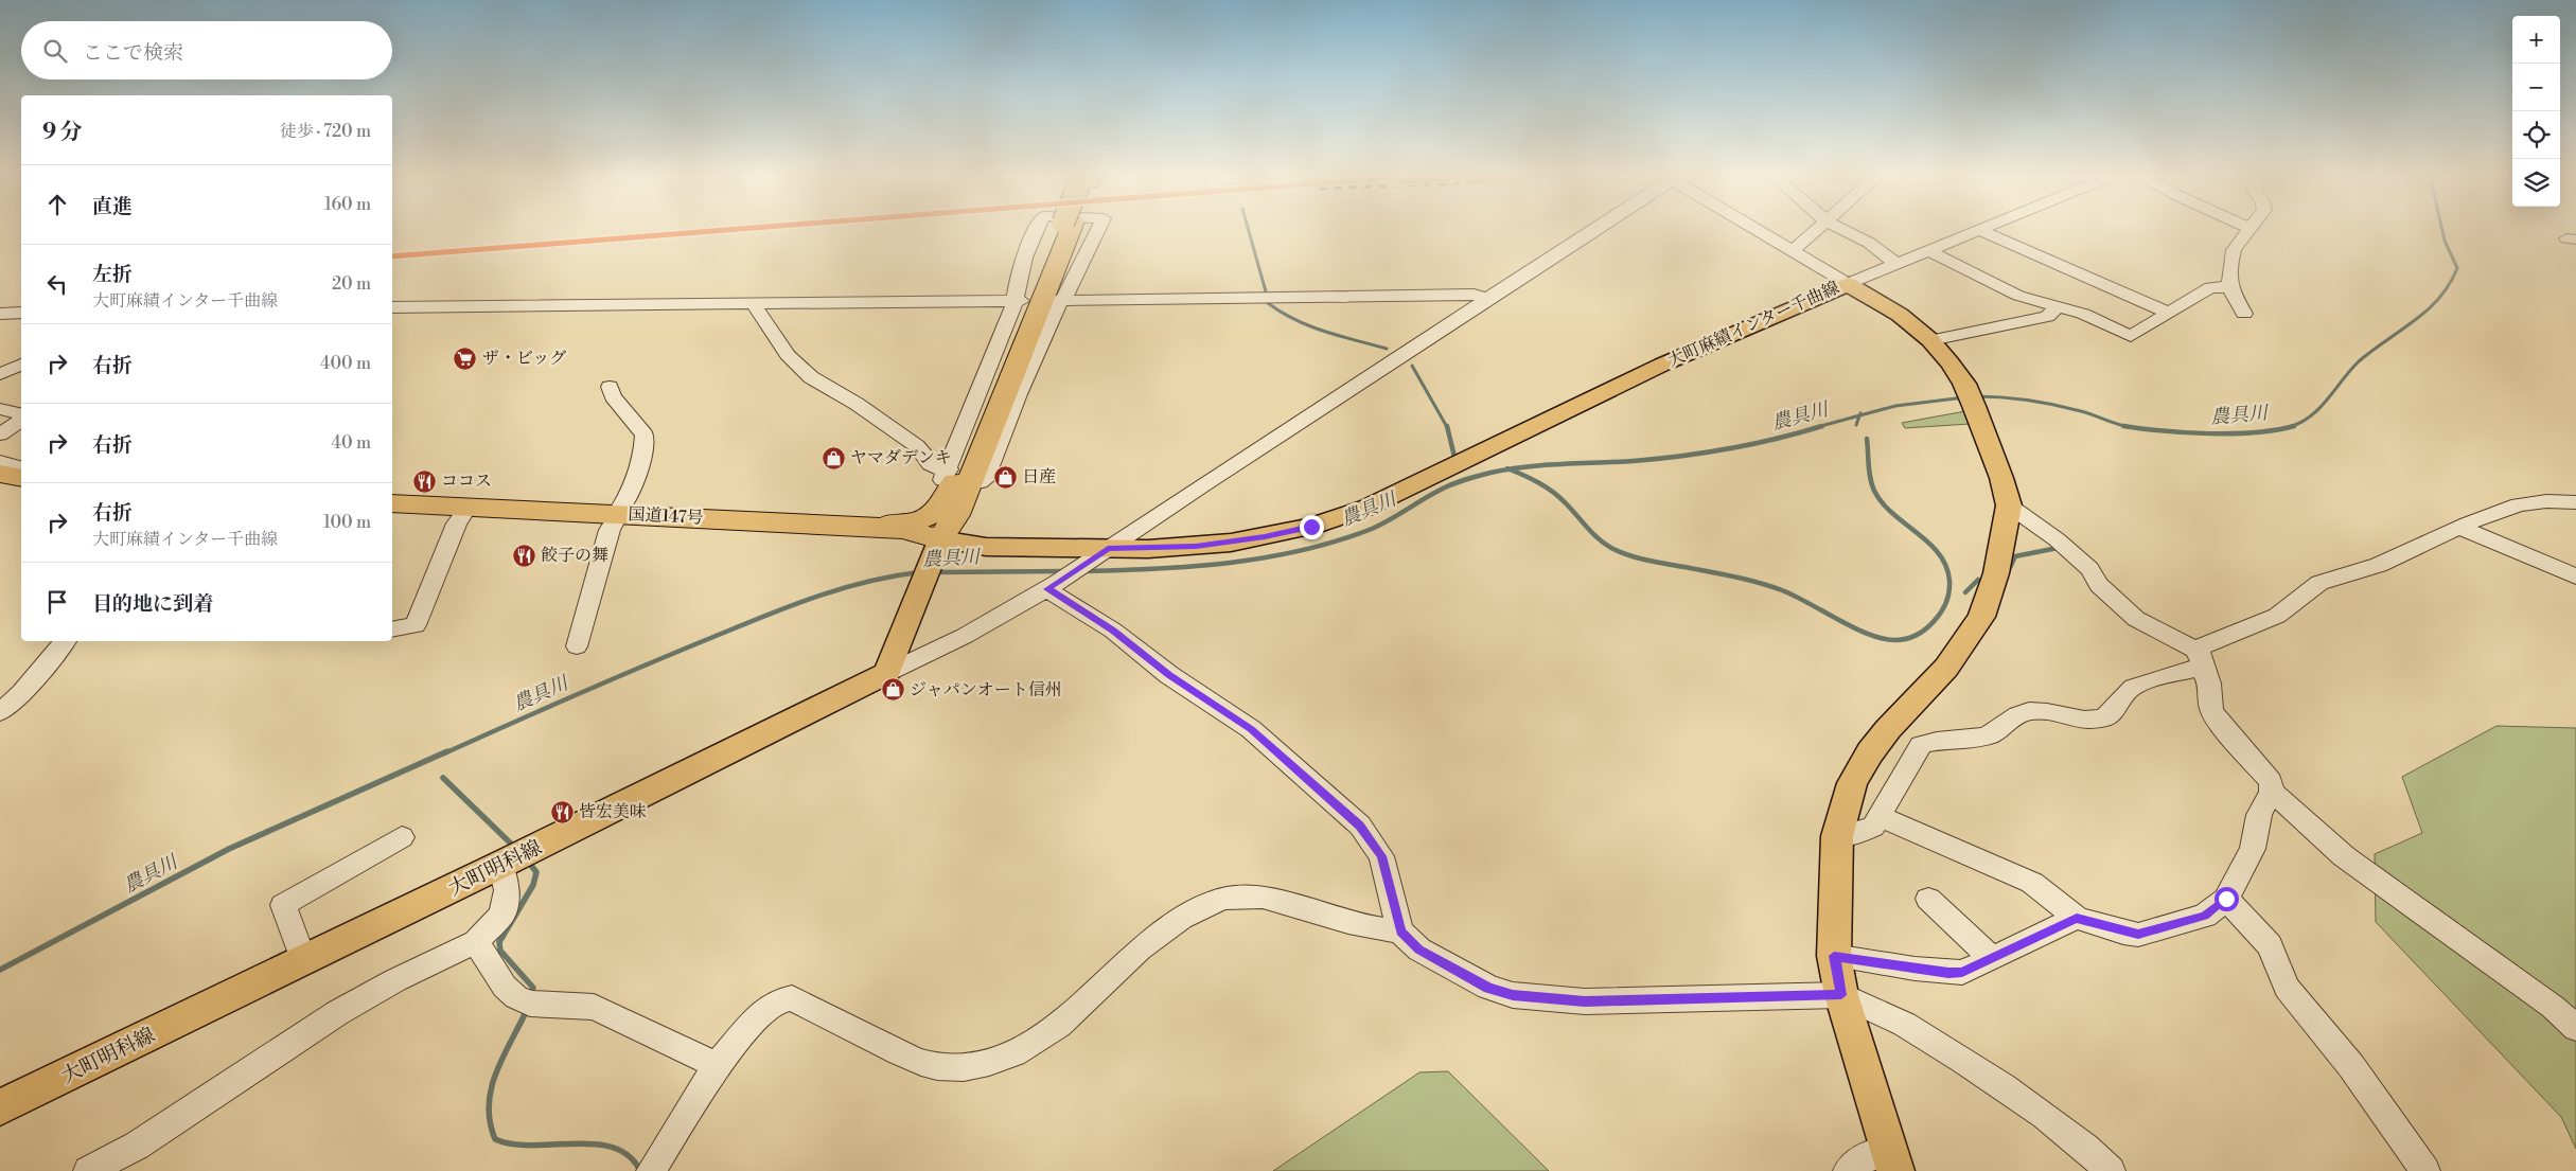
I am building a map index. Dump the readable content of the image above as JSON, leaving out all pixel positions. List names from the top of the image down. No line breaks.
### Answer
{"streets":{"highway":["国道147号"],"main road":["大町麻績インター千曲線","大町明科線"]},"crossings":[["大町麻績インター千曲線","国道147号"]],"water":["農具川"],"places":{"supermarket":["ザ・ビッグ"],"shop":["ヤマダデンキ","日産","ジャパンオート信州"],"restaurant":["ココス","餃子の舞","皆宏美味"]},"page":{"map_buttons":["+","−"],"search":"ここで検索","heading":["9 分","徒歩 · 720 m"],"list":[["直進","160 m"],["左折","大町麻績インター千曲線","20 m"],["右折","400 m"],["右折","40 m"],["右折","大町麻績インター千曲線","100 m"],"目的地に到着"]}}
